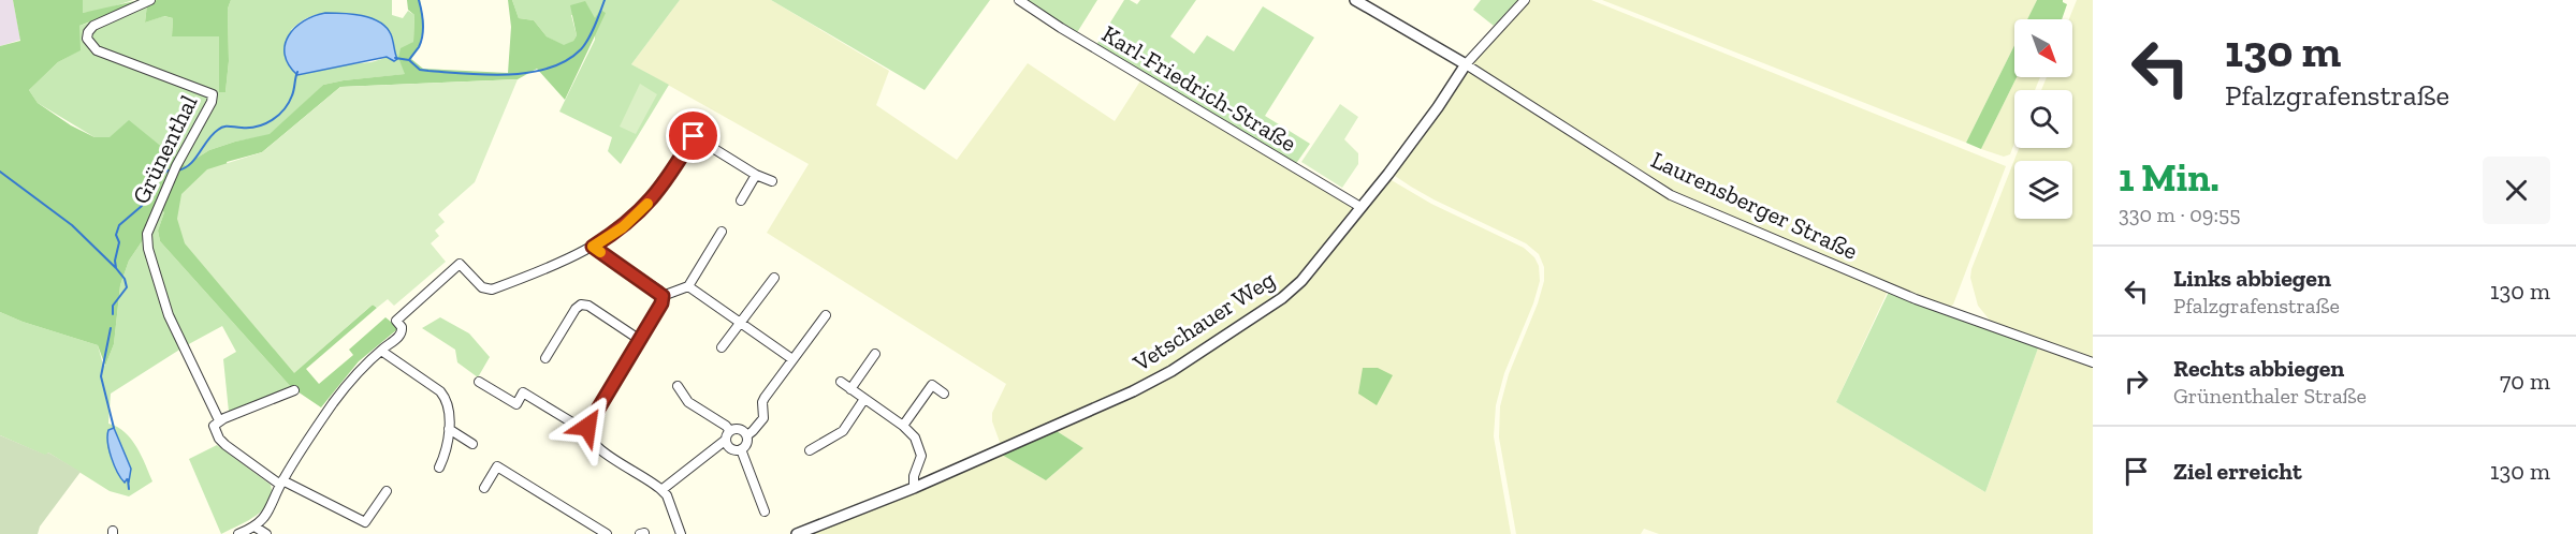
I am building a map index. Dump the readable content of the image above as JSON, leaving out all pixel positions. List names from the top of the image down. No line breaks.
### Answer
{"streets":{"street":["Karl-Friedrich-Straße","Grünenthal","Laurensberger Straße","Vetschauer Weg"]},"crossings":[["Karl-Friedrich-Straße","Vetschauer Weg"],["Laurensberger Straße","Vetschauer Weg"]],"north":"bottom right","page":{"turn":["130 m","Pfalzgrafenstraße"],"heading":["1 Min.","330 m · 09:55"],"list":[{"name":"Links abbiegen","note":"Pfalzgrafenstraße","value":"130 m"},{"name":"Rechts abbiegen","note":"Grünenthaler Straße","value":"70 m"},{"name":"Ziel erreicht","value":"130 m"}]}}
